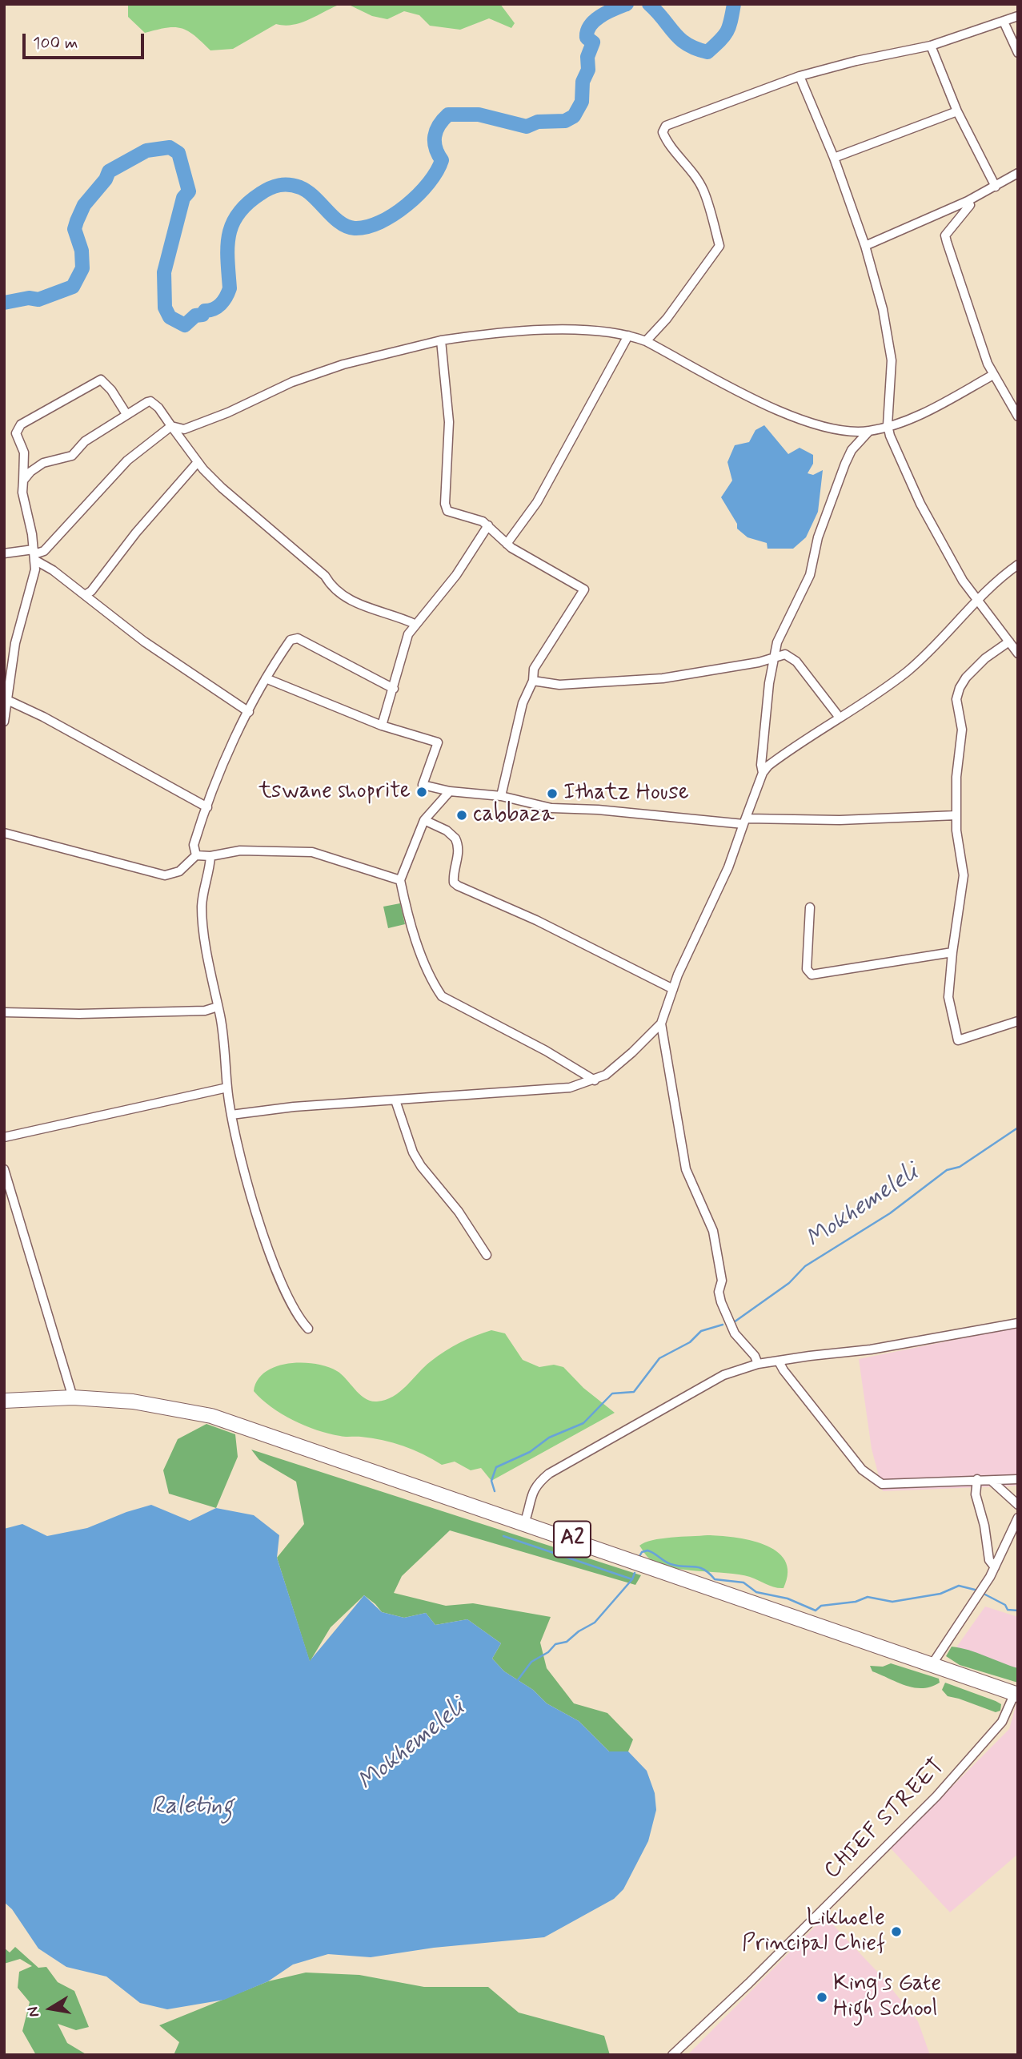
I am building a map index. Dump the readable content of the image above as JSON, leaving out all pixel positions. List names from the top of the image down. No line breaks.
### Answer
{"streets":{"main road":["A2"],"street":["CHIEF STREET"]},"crossings":[["A2","CHIEF STREET"]],"water":["Mokhemeleli","Raleting"],"places":["tswane shoprite","Ithatz House","cabbaza","Likhoele Principal Chief","King's Gate High School"],"scale_bar":"100 m","north":"left"}
